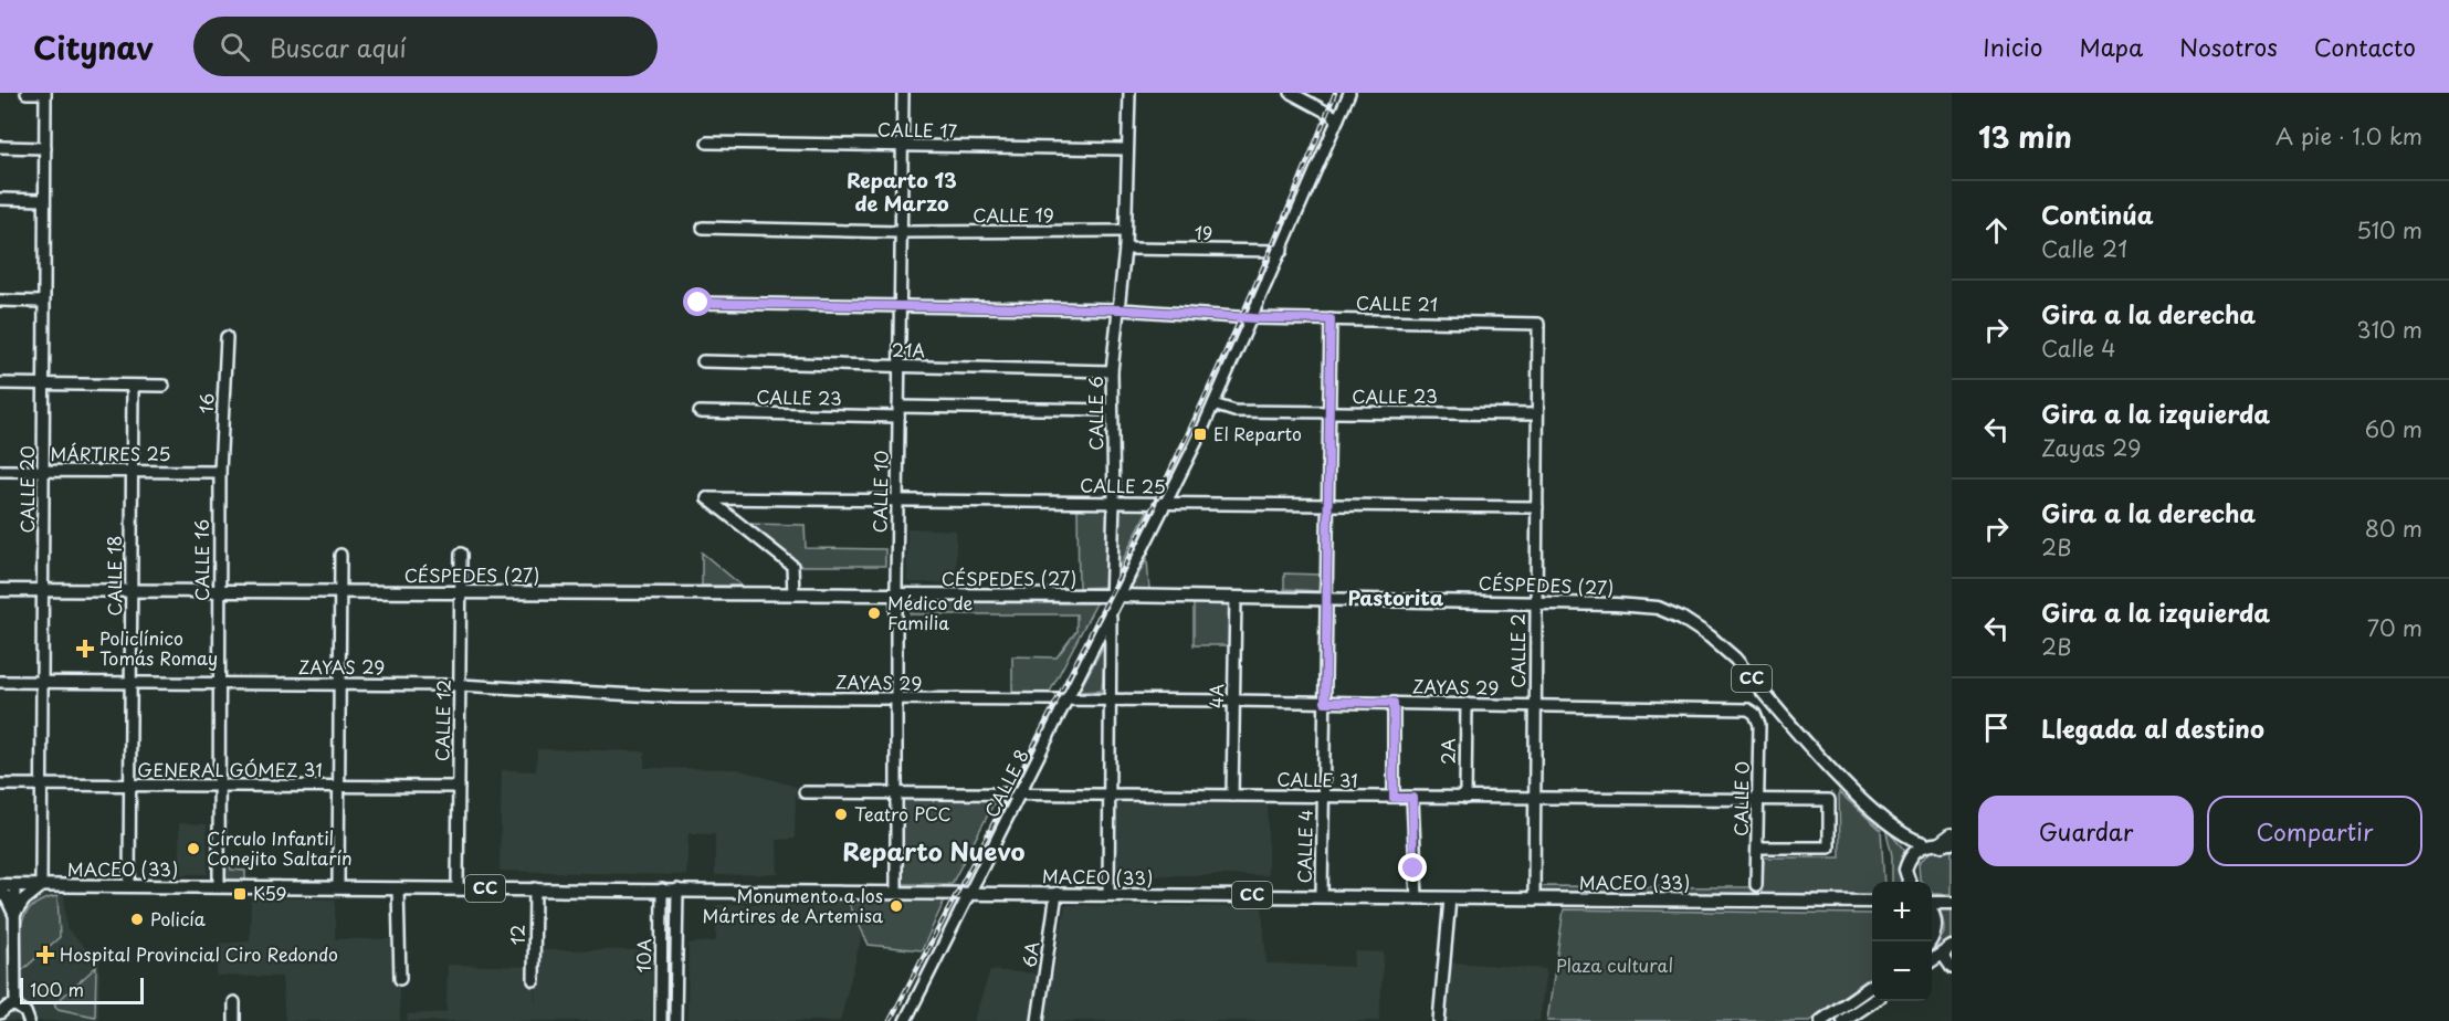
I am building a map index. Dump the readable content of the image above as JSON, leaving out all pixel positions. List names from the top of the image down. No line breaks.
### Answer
{"streets":{"main road":["CÉSPEDES (27)","CC","MACEO (33)"],"street":["CALLE 17","CALLE 19","19","CALLE 21","21A","CALLE 23","16","CALLE 6","MÁRTIRES 25","CALLE 25","CALLE 20","CALLE 10","CALLE 16","CALLE 18","CALLE 2","ZAYAS 29","4A","CALLE 12","2A","GENERAL GÓMEZ 31","CALLE 31","CALLE 8","CALLE 0","CALLE 4","12","6A","10A"]},"crossings":[["CALLE 17","CALLE 6"],["CALLE 17","CALLE 10"],["CALLE 19","CALLE 6"],["CALLE 19","CALLE 10"],["19","CALLE 6"],["19","CALLE 8"],["CALLE 21","CALLE 6"],["CALLE 21","CALLE 10"],["CALLE 21","CALLE 2"],["CALLE 21","CALLE 8"],["CALLE 21","CALLE 4"],["21A","CALLE 6"],["21A","CALLE 10"],["CALLE 23","CALLE 6"],["CALLE 23","CALLE 10"],["CALLE 23","CALLE 2"],["CALLE 23","CALLE 8"],["CALLE 23","CALLE 4"],["16","MÁRTIRES 25"],["16","CALLE 16"],["CALLE 6","CALLE 25"],["CALLE 6","CÉSPEDES (27)"],["CALLE 6","CALLE 8"],["MÁRTIRES 25","CALLE 20"],["MÁRTIRES 25","CALLE 16"],["MÁRTIRES 25","CALLE 18"],["CALLE 25","CALLE 10"],["CALLE 25","CÉSPEDES (27)"],["CALLE 25","CALLE 2"],["CALLE 25","CALLE 8"],["CALLE 25","CALLE 4"],["CALLE 20","CÉSPEDES (27)"],["CALLE 20","ZAYAS 29"],["CALLE 20","GENERAL GÓMEZ 31"],["CALLE 20","MACEO (33)"],["CALLE 10","CÉSPEDES (27)"],["CALLE 10","ZAYAS 29"],["CALLE 10","CALLE 31"],["CALLE 10","MACEO (33)"],["CALLE 16","CÉSPEDES (27)"],["CALLE 16","ZAYAS 29"],["CALLE 16","GENERAL GÓMEZ 31"],["CALLE 16","MACEO (33)"],["CALLE 18","CÉSPEDES (27)"],["CALLE 18","ZAYAS 29"],["CALLE 18","GENERAL GÓMEZ 31"],["CALLE 18","MACEO (33)"],["CÉSPEDES (27)","CALLE 2"],["CÉSPEDES (27)","CC"],["CÉSPEDES (27)","4A"],["CÉSPEDES (27)","CALLE 12"],["CÉSPEDES (27)","CALLE 8"],["CÉSPEDES (27)","CALLE 4"],["CALLE 2","ZAYAS 29"],["CALLE 2","CALLE 31"],["CALLE 2","MACEO (33)"],["ZAYAS 29","4A"],["ZAYAS 29","CALLE 12"],["ZAYAS 29","2A"],["ZAYAS 29","CALLE 8"],["ZAYAS 29","CALLE 0"],["ZAYAS 29","CALLE 4"],["4A","CALLE 31"],["CALLE 12","GENERAL GÓMEZ 31"],["CALLE 12","MACEO (33)"],["2A","CALLE 31"],["CALLE 31","CALLE 8"],["CALLE 31","CALLE 0"],["CALLE 31","CALLE 4"],["CALLE 8","MACEO (33)"],["CALLE 4","MACEO (33)"],["MACEO (33)","12"],["MACEO (33)","6A"],["MACEO (33)","10A"]],"districts":["Reparto 13 de Marzo","Pastorita","Reparto Nuevo"],"parks":["Plaza cultural"],"places":{"transit":["El Reparto","K59"],"other":["Médico de Familia","Teatro PCC","Círculo Infantil Conejito Saltarín","Monumento a los Mártires de Artemisa","Policía"],"health":["Policlínico Tomás Romay","Hospital Provincial Ciro Redondo"]},"scale_bar":"100 m","page":{"header":"Citynav","search":"Buscar aquí","nav":["Inicio","Mapa","Nosotros","Contacto"],"heading":["13 min","A pie · 1.0 km"],"list":[["Continúa","Calle 21","510 m"],["Gira a la derecha","Calle 4","310 m"],["Gira a la izquierda","Zayas 29","60 m"],["Gira a la derecha","2B","80 m"],["Gira a la izquierda","2B","70 m"],"Llegada al destino"],"buttons":["Guardar","Compartir"],"map_buttons":["+","−"],"scale":"100 m"}}
